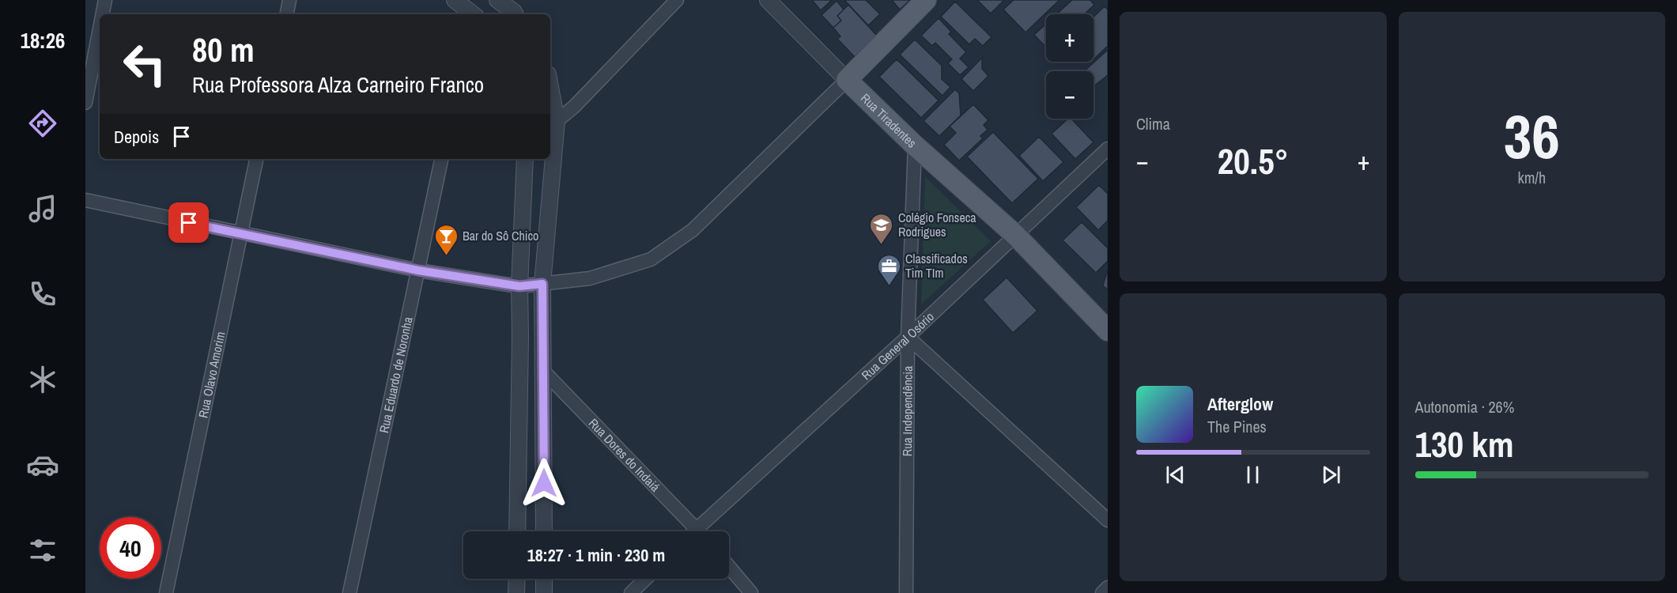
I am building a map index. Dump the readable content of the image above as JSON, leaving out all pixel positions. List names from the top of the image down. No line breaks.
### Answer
{"streets":{"main road":["Rua Tiradentes"],"street":["Rua General Osório","Rua Olavo Amorim","Rua Eduardo de Noronha","Rua Independência","Rua Dores do Indaiá"]},"crossings":[["Rua Tiradentes","Rua General Osório"],["Rua Tiradentes","Rua Independência"],["Rua General Osório","Rua Independência"],["Rua General Osório","Rua Dores do Indaiá"]],"places":{"school or university":["Colégio Fonseca Rodrigues"],"bar":["Bar do Sô Chico"],"office":["Classificados Tim TIm"]},"page":{"tabs":"18:26","tile":["Clima",["36","km/h"],["Autonomia · 26%","130 km"]],"map_buttons":["+","−"],"turn":["80 m","Rua Professora Alza Carneiro Franco"],"then":"Depois","heat":["−","20.5°","+"],"song":["Afterglow","The Pines"],"limit":"40","trip":"18:27 · 1 min · 230 m"}}
